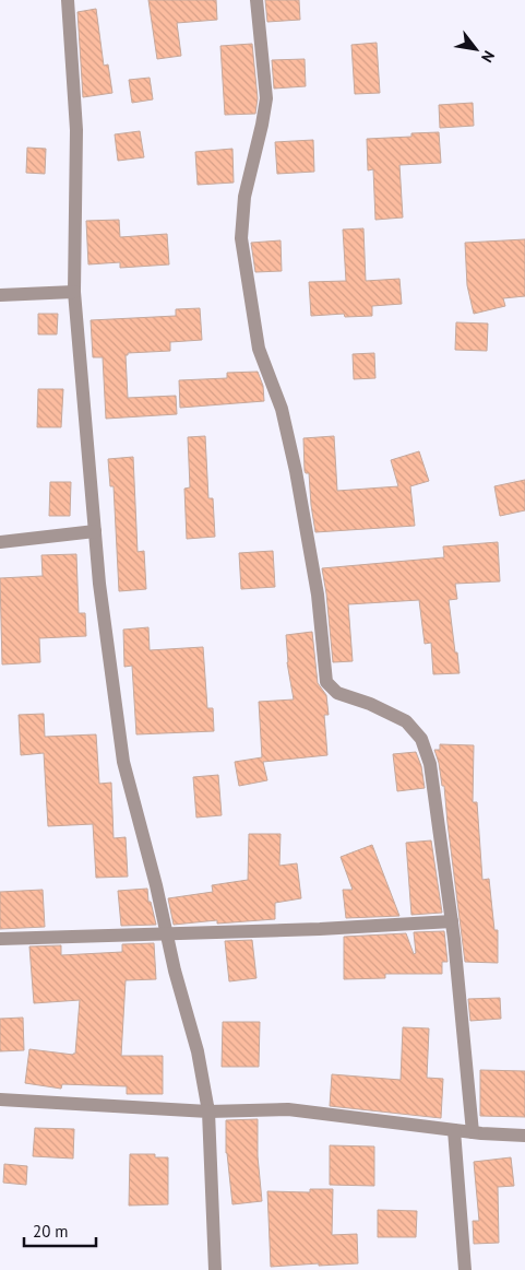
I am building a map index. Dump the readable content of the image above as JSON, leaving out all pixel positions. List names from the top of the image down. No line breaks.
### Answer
{"scale_bar":"20 m","north":"bottom right"}
